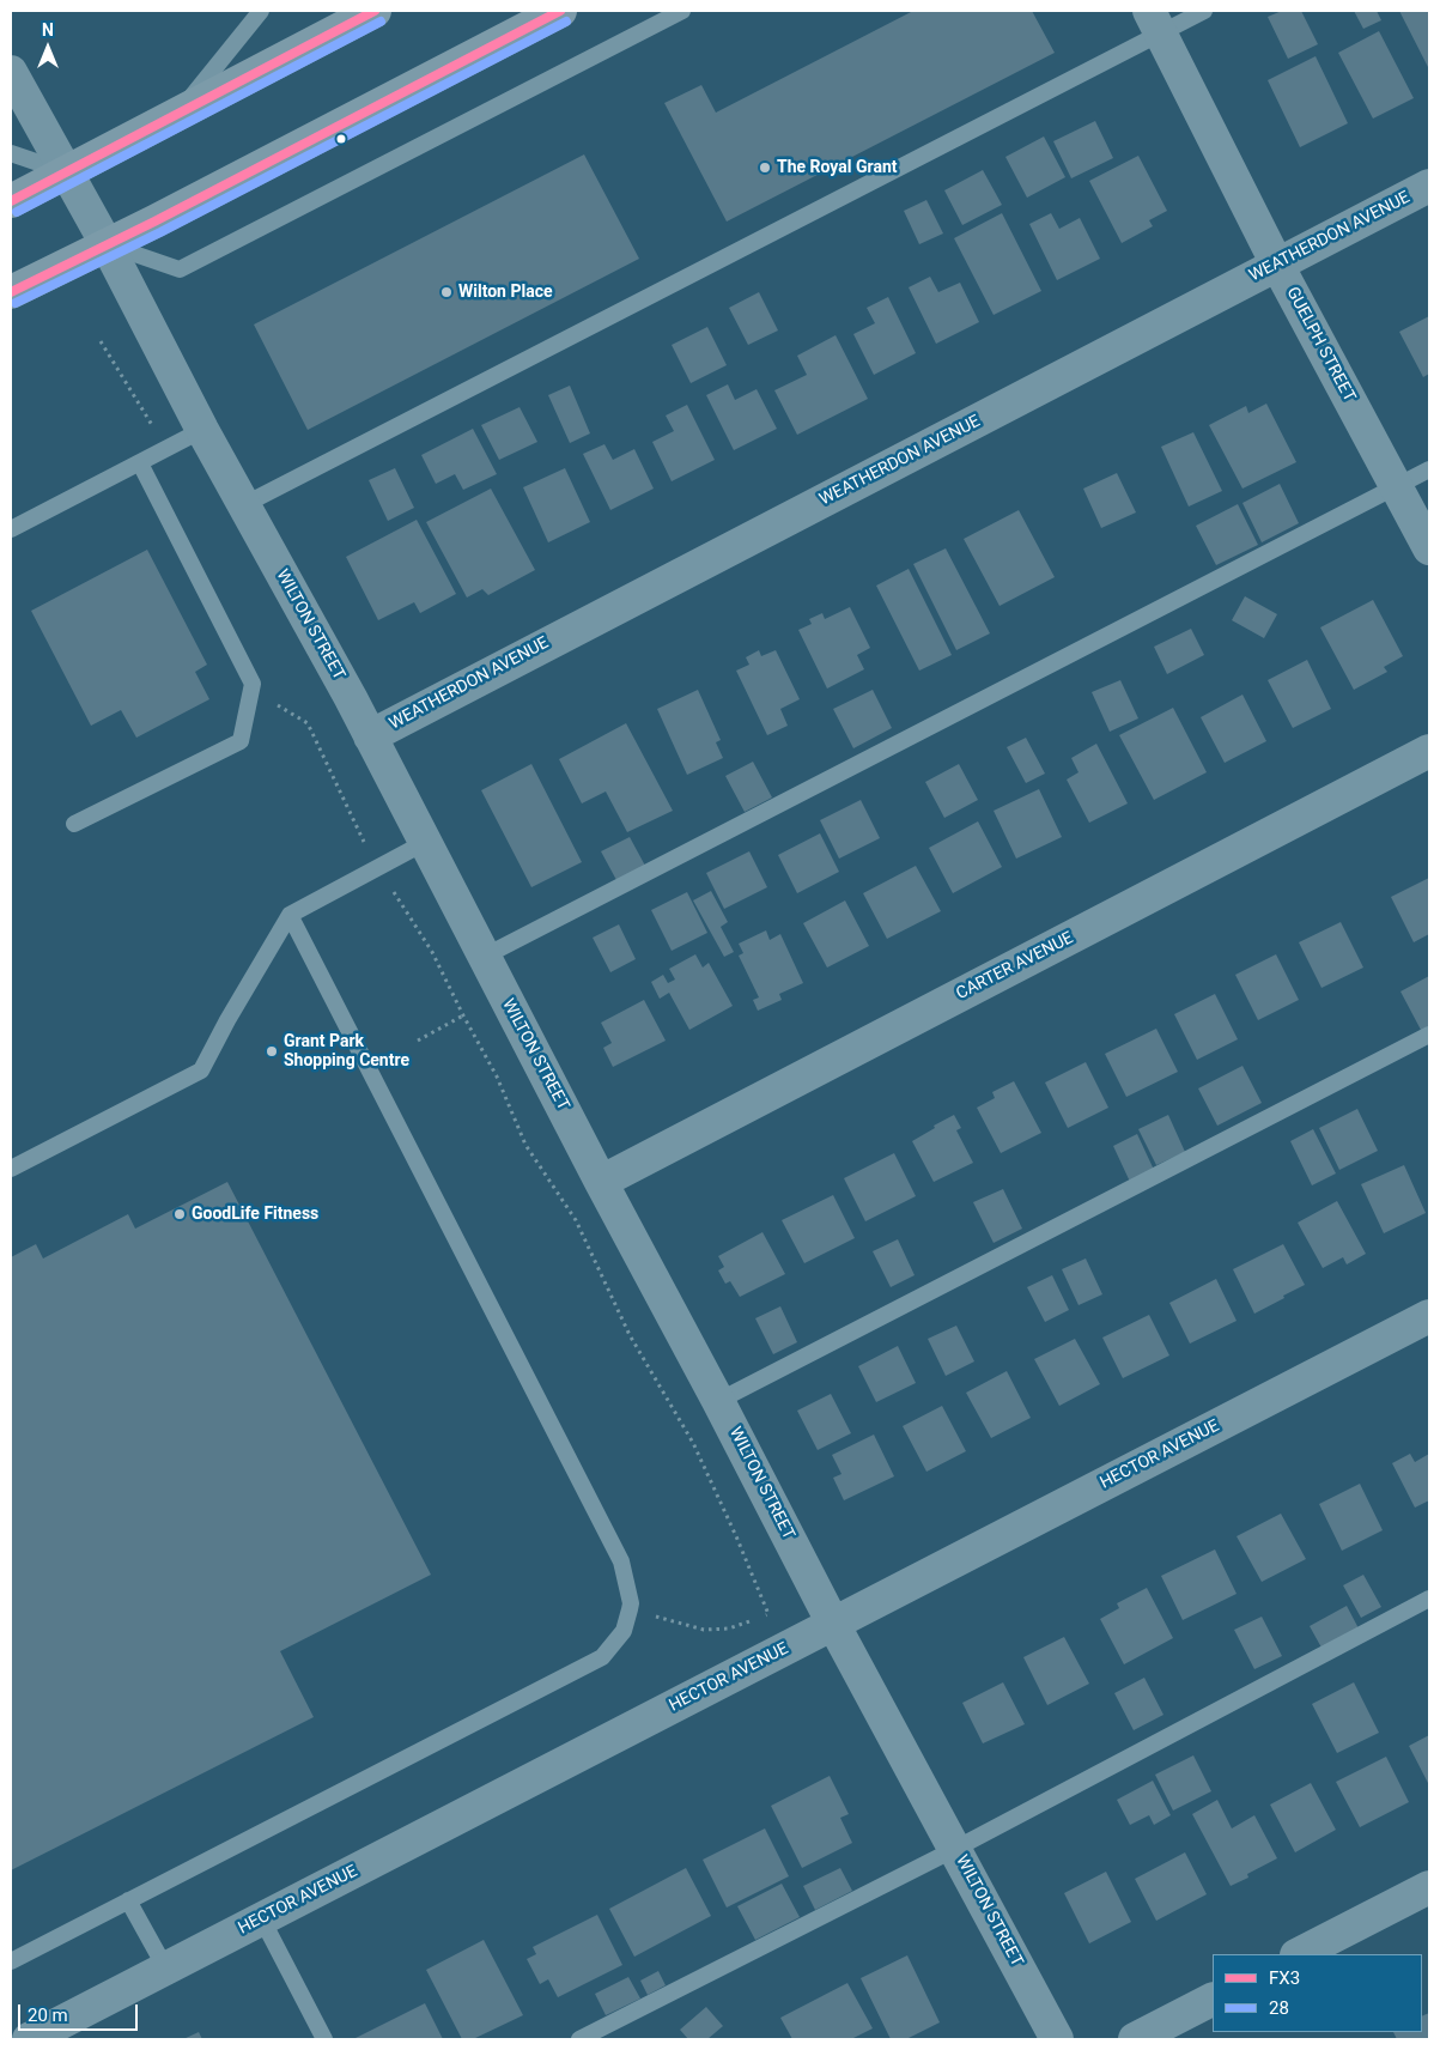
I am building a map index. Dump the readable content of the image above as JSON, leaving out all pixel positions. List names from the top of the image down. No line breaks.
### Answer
{"streets":{"street":["WEATHERDON AVENUE","GUELPH STREET","WILTON STREET","CARTER AVENUE","HECTOR AVENUE"]},"crossings":[["WEATHERDON AVENUE","GUELPH STREET"],["WEATHERDON AVENUE","WILTON STREET"],["WILTON STREET","CARTER AVENUE"],["WILTON STREET","HECTOR AVENUE"]],"places":["The Royal Grant","Wilton Place","Grant Park Shopping Centre","GoodLife Fitness"],"lines":["transit line FX3","transit line 28"],"legend":["FX3","28"],"scale_bar":"20 m","north":"top"}
